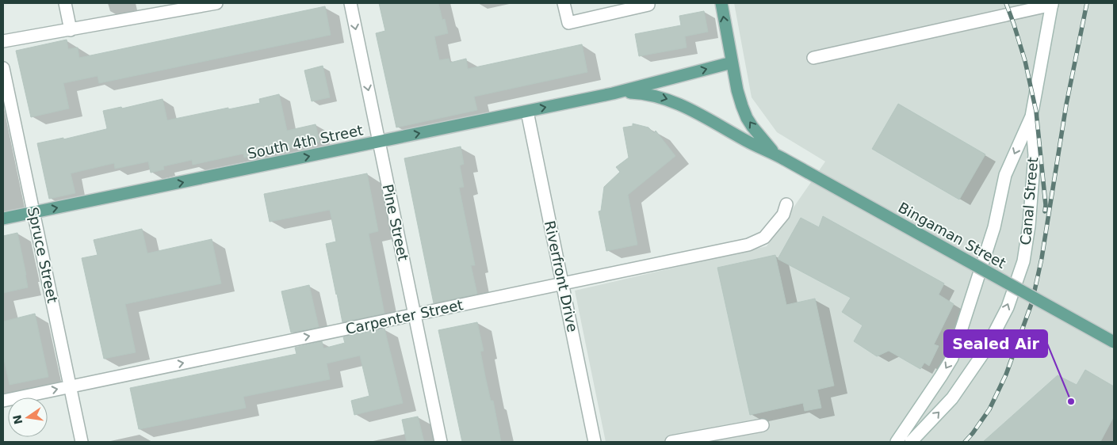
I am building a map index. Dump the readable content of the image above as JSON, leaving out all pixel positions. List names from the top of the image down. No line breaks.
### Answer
{"streets":{"main road":["South 4th Street","Bingaman Street"],"street":["Canal Street","Pine Street","Spruce Street","Riverfront Drive","Carpenter Street"]},"crossings":[["South 4th Street","Pine Street"],["South 4th Street","Bingaman Street"],["South 4th Street","Spruce Street"],["South 4th Street","Riverfront Drive"],["Pine Street","Carpenter Street"],["Spruce Street","Carpenter Street"],["Riverfront Drive","Carpenter Street"]],"one_way":["South 4th Street","Carpenter Street"],"places":["Sealed Air"],"north":"left"}
